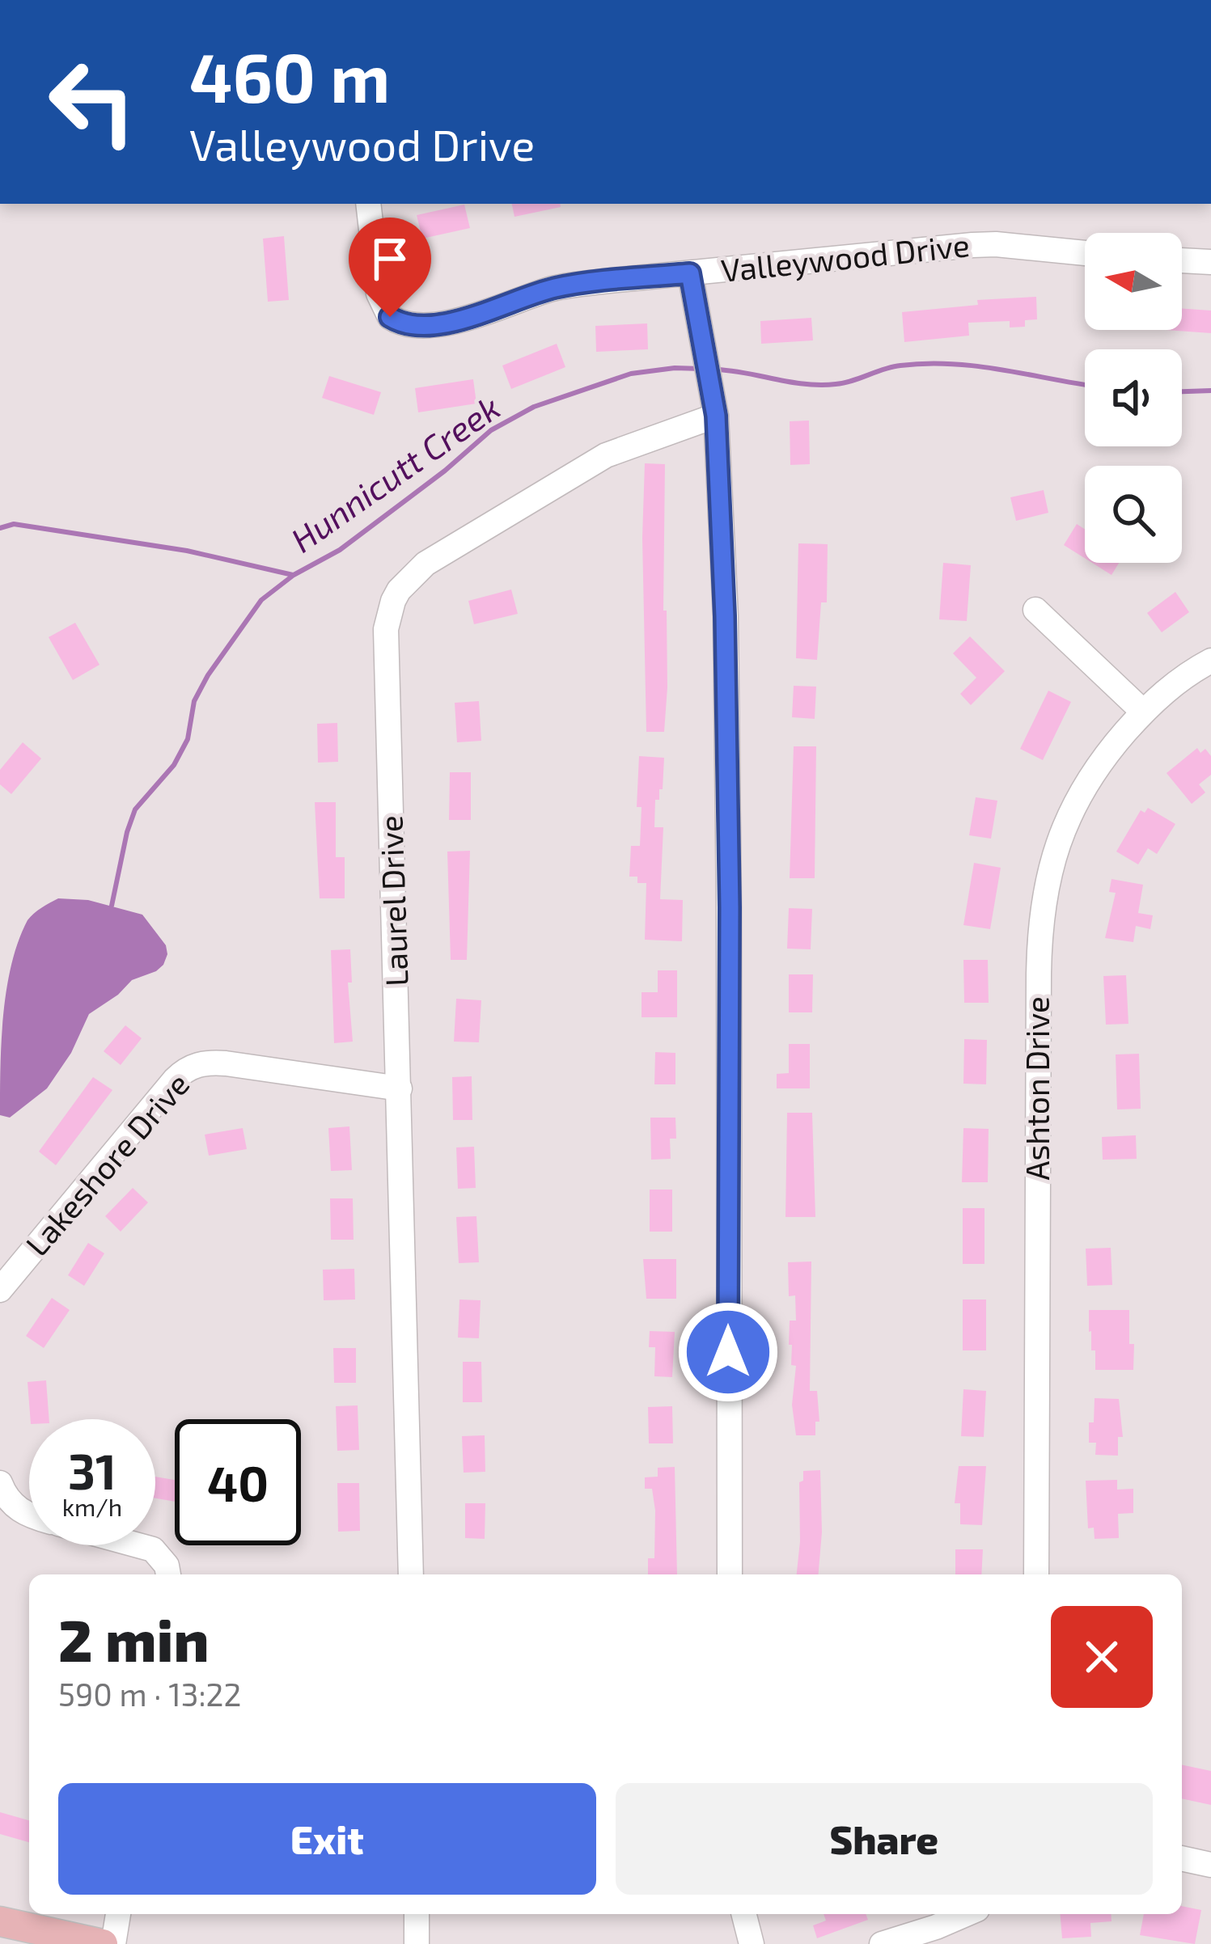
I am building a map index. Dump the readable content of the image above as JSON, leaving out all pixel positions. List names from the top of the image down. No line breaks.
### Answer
{"streets":{"street":["Valleywood Drive","Laurel Drive","Ashton Drive","Lakeshore Drive"]},"crossings":[["Laurel Drive","Lakeshore Drive"]],"water":["Hunnicutt Creek"],"north":"left","page":{"turn":["460 m","Valleywood Drive"],"speed":"31 km/h","limit":"40","heading":["2 min","590 m · 13:22"],"buttons":["Exit","Share"]}}
